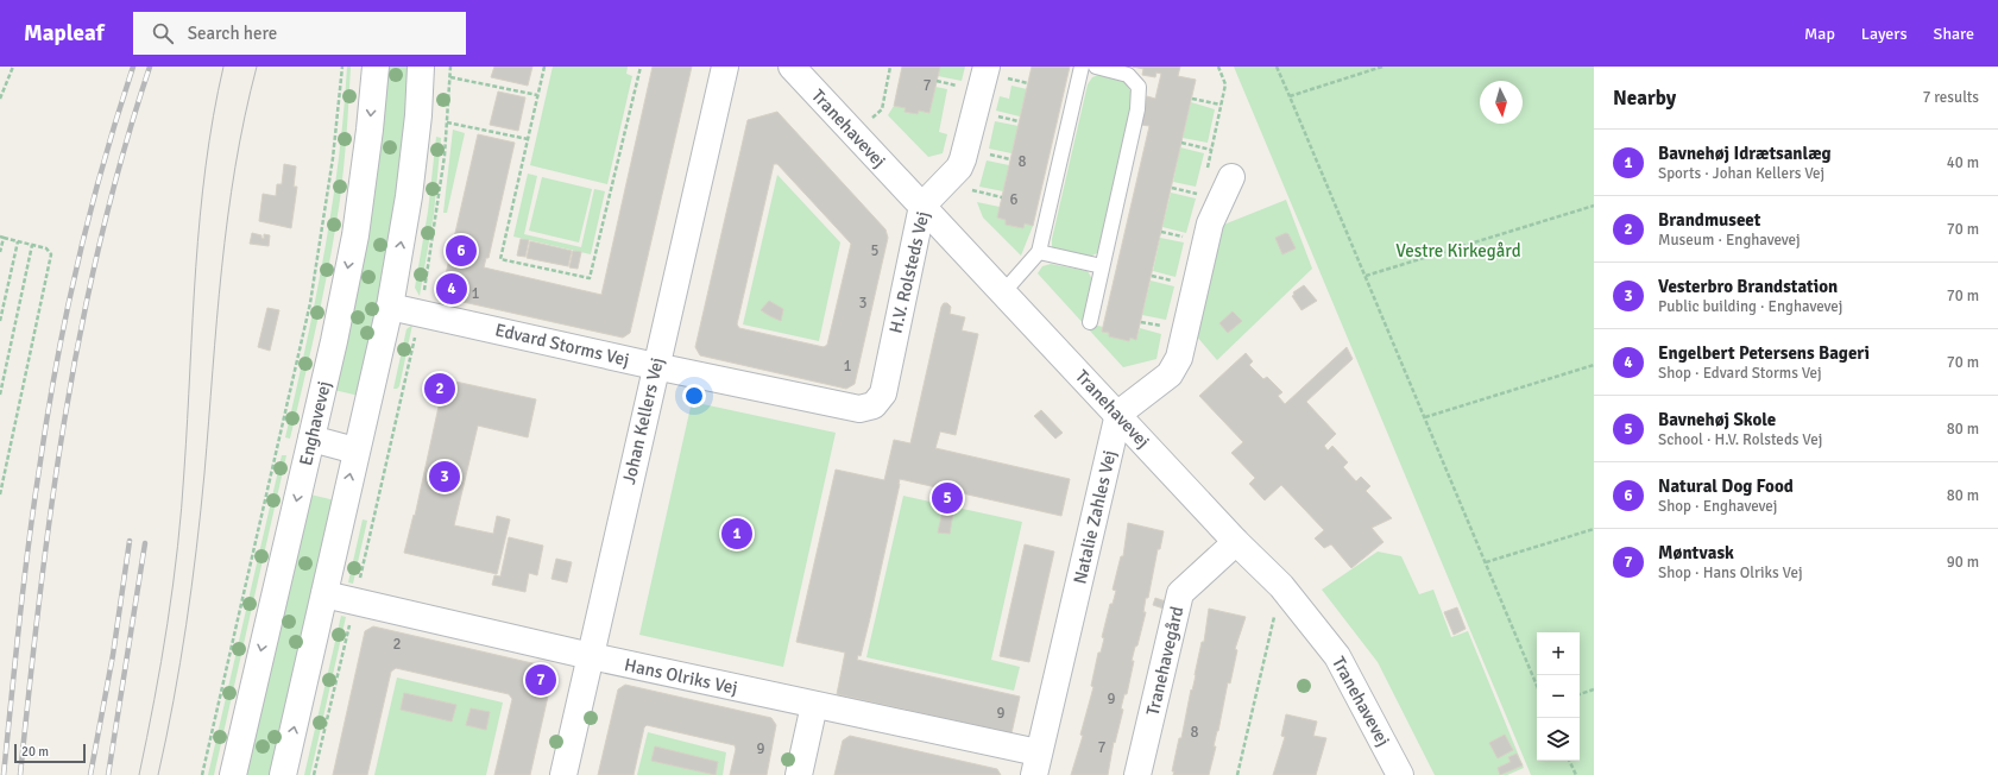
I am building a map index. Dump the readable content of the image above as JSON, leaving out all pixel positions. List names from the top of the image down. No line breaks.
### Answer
{"streets":{"street":["Tranehavevej","H.V. Rolsteds Vej","Edvard Storms Vej","Johan Kellers Vej","Enghavevej","Natalie Zahles Vej","Tranehavegård","Hans Olriks Vej"]},"crossings":[["Tranehavevej","H.V. Rolsteds Vej"],["Tranehavevej","Natalie Zahles Vej"],["Tranehavevej","Tranehavegård"],["H.V. Rolsteds Vej","Edvard Storms Vej"],["Edvard Storms Vej","Johan Kellers Vej"],["Johan Kellers Vej","Hans Olriks Vej"],["Natalie Zahles Vej","Hans Olriks Vej"]],"parks":["Vestre Kirkegård"],"house_numbers":["7","8","6","5","1","3","1","2","9","9","8","7","9"],"scale_bar":"20 m","north":"bottom","page":{"header":"Mapleaf","search":"Search here","nav":["Map","Layers","Share"],"heading":["Nearby","7 results"],"list":[{"mark":"1","name":"Bavnehøj Idrætsanlæg","note":"Sports · Johan Kellers Vej","value":"40 m"},{"mark":"2","name":"Brandmuseet","note":"Museum · Enghavevej","value":"70 m"},{"mark":"3","name":"Vesterbro Brandstation","note":"Public building · Enghavevej","value":"70 m"},{"mark":"4","name":"Engelbert Petersens Bageri","note":"Shop · Edvard Storms Vej","value":"70 m"},{"mark":"5","name":"Bavnehøj Skole","note":"School · H.V. Rolsteds Vej","value":"80 m"},{"mark":"6","name":"Natural Dog Food","note":"Shop · Enghavevej","value":"80 m"},{"mark":"7","name":"Møntvask","note":"Shop · Hans Olriks Vej","value":"90 m"}],"pins":["6","4","2","3","5","1","7"],"map_buttons":["+","−"],"scale":"20 m"}}
